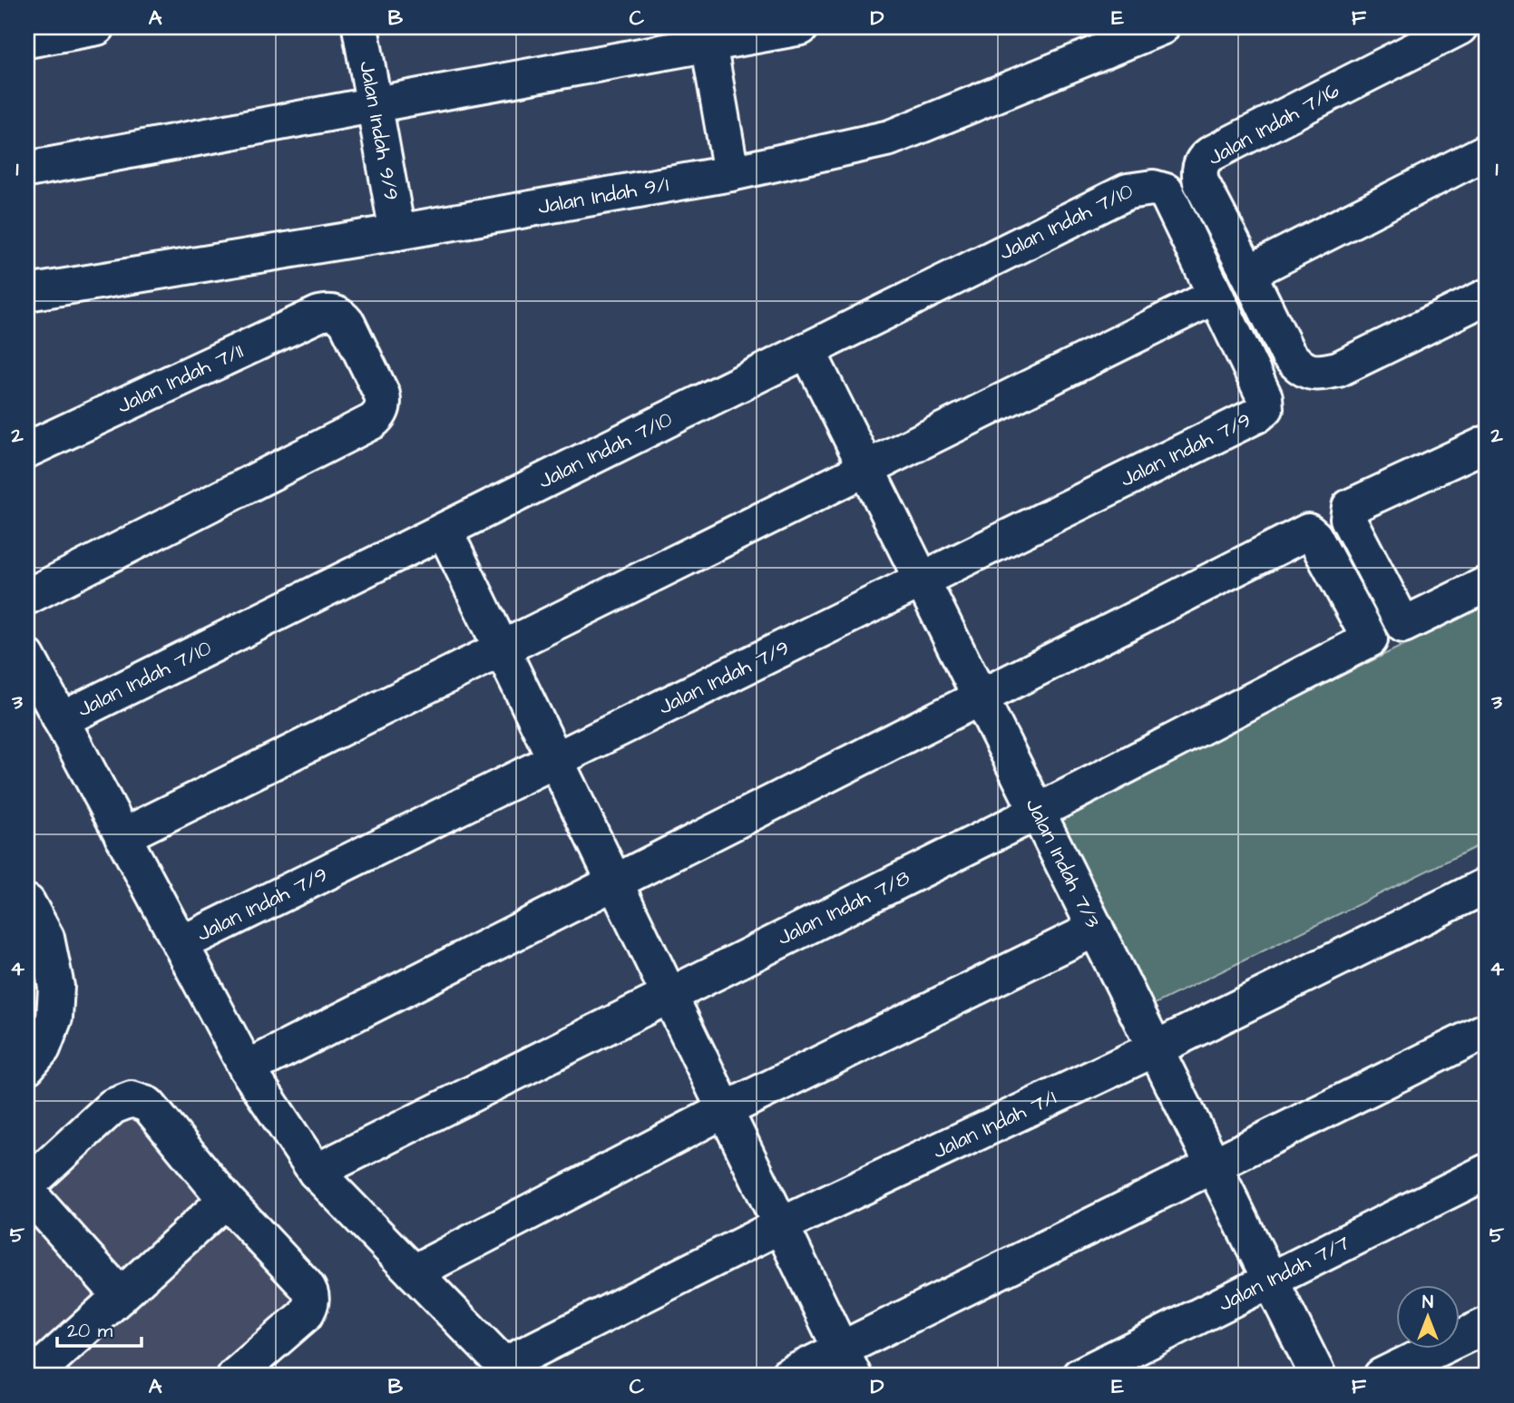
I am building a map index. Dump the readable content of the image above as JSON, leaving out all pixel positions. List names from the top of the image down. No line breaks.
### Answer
{"streets":{"street":["Jalan Indah 7/16","Jalan Indah 9/9","Jalan Indah 9/1","Jalan Indah 7/10","Jalan Indah 7/11","Jalan Indah 7/9","Jalan Indah 7/3","Jalan Indah 7/8","Jalan Indah 7/1","Jalan Indah 7/7"]},"crossings":[["Jalan Indah 9/9","Jalan Indah 9/1"],["Jalan Indah 7/10","Jalan Indah 7/9"],["Jalan Indah 7/10","Jalan Indah 7/3"],["Jalan Indah 7/9","Jalan Indah 7/3"],["Jalan Indah 7/3","Jalan Indah 7/8"],["Jalan Indah 7/3","Jalan Indah 7/1"],["Jalan Indah 7/3","Jalan Indah 7/7"]],"scale_bar":"20 m","north":"top","grid":{"columns":["A","B","C","D","E","F"],"rows":["1","2","3","4","5"]}}
